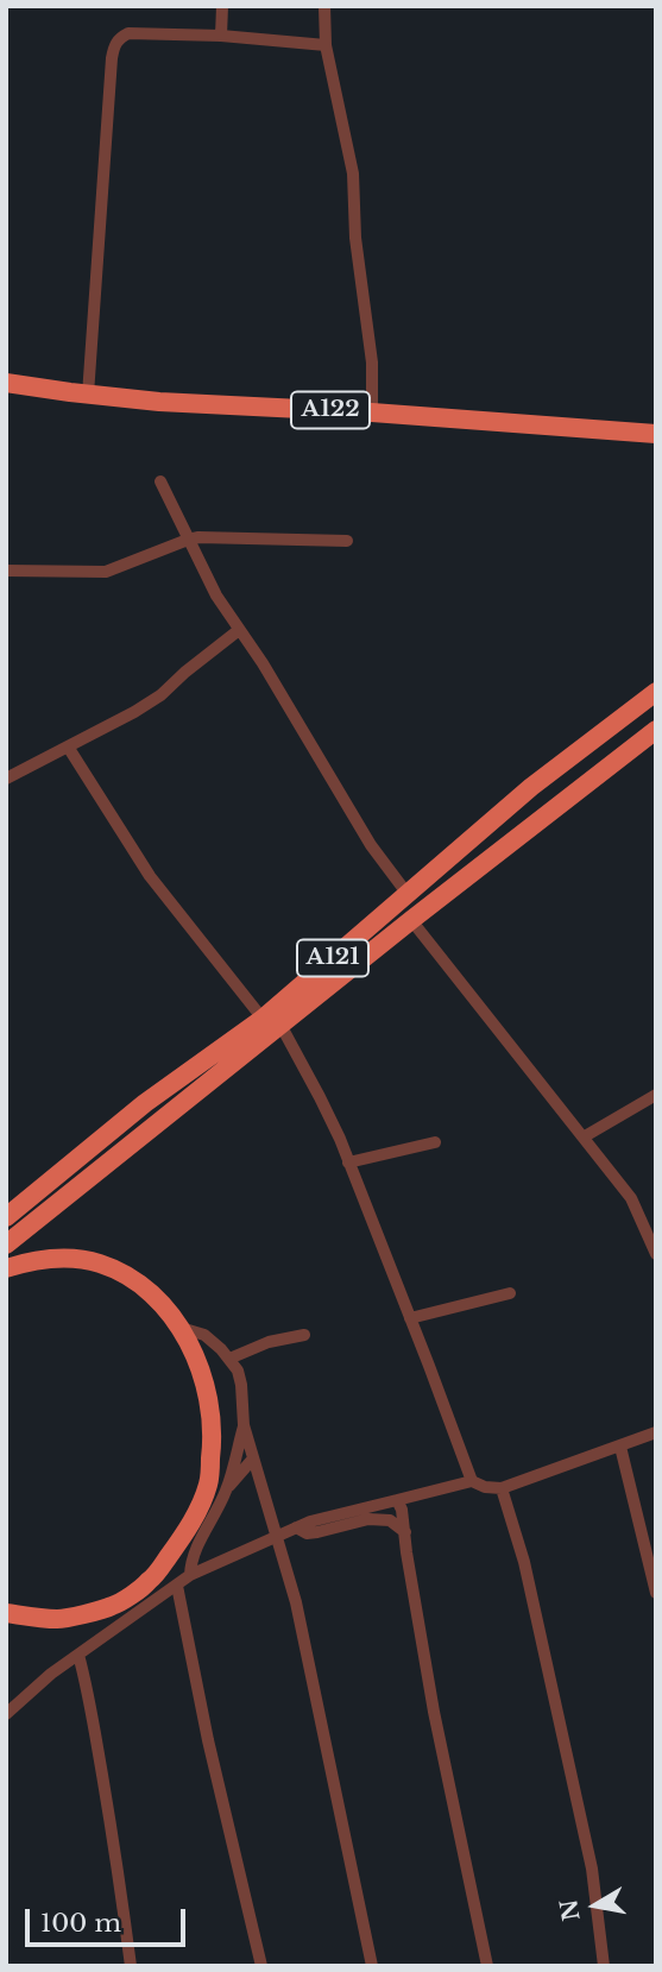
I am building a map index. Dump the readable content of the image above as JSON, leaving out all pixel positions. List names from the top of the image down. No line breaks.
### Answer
{"streets":{"highway":["A122","A121"]},"scale_bar":"100 m","north":"left"}
